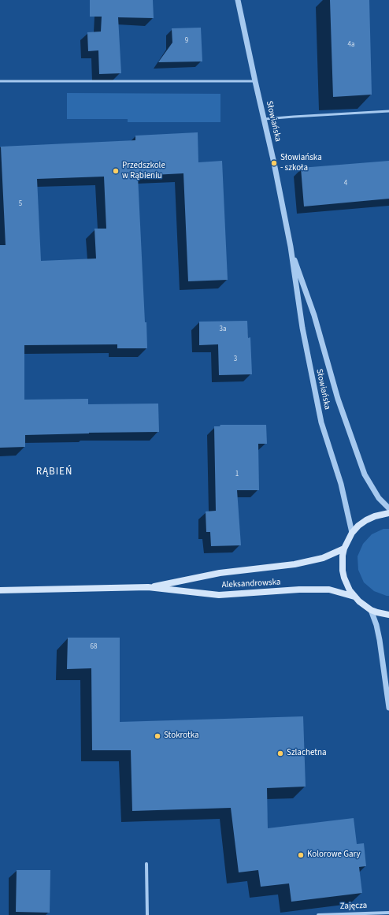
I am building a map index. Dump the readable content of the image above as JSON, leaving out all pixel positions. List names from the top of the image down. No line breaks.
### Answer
{"streets":{"main road":["Aleksandrowska"],"street":["Słowiańska","Zajęcza"]},"districts":["RĄBIEŃ"],"places":["Słowiańska - szkoła","Przedszkole w Rąbieniu","Stokrotka","Szlachetna","Kolorowe Gary"],"house_numbers":["9","4a","4","5","3a","3","1","68"]}
